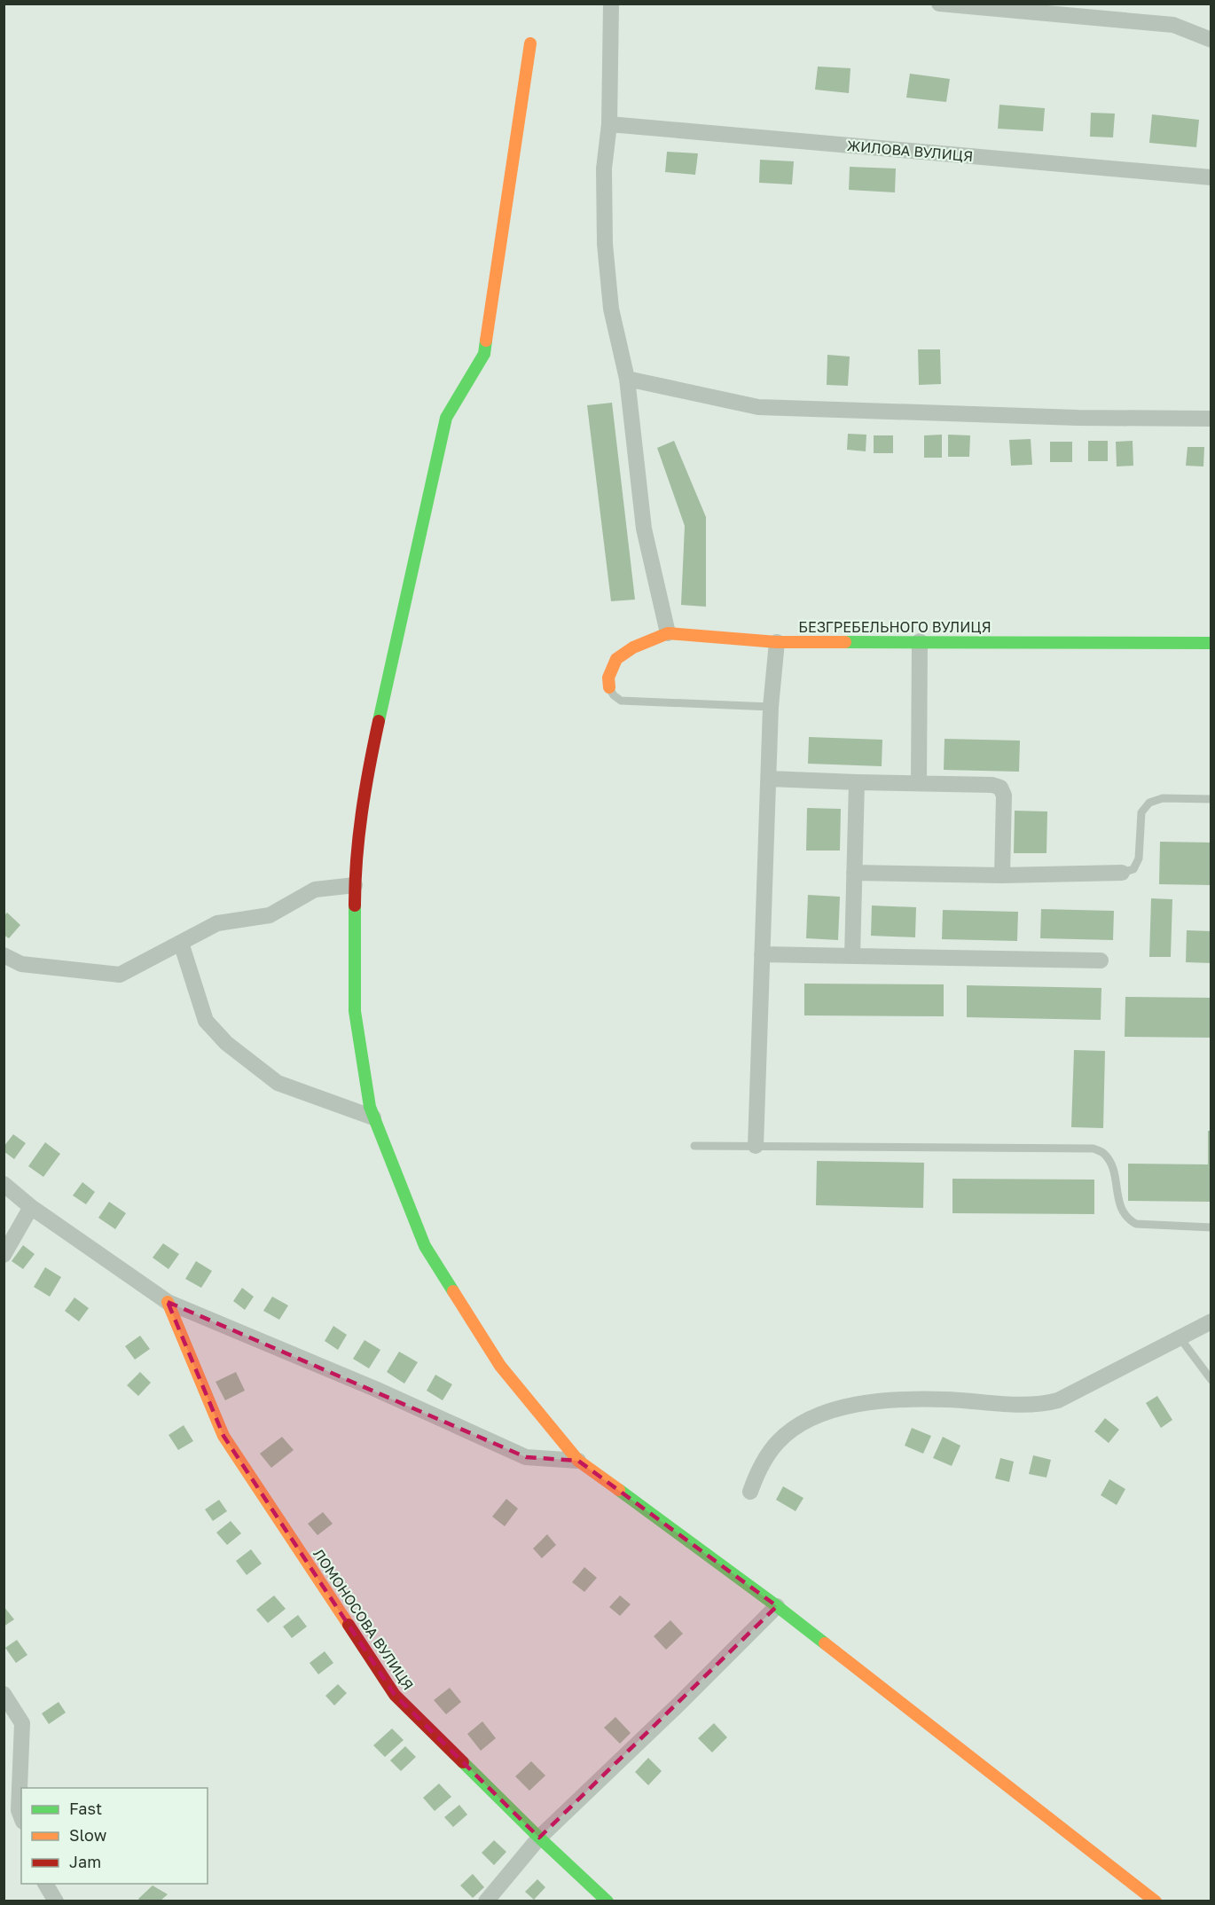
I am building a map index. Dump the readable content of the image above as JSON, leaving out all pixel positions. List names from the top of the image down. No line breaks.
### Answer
{"streets":{"street":["ЖИЛОВА ВУЛИЦЯ","БЕЗГРЕБЕЛЬНОГО ВУЛИЦЯ","ЛОМОНОСОВА ВУЛИЦЯ"]},"legend":["Fast","Slow","Jam"]}
